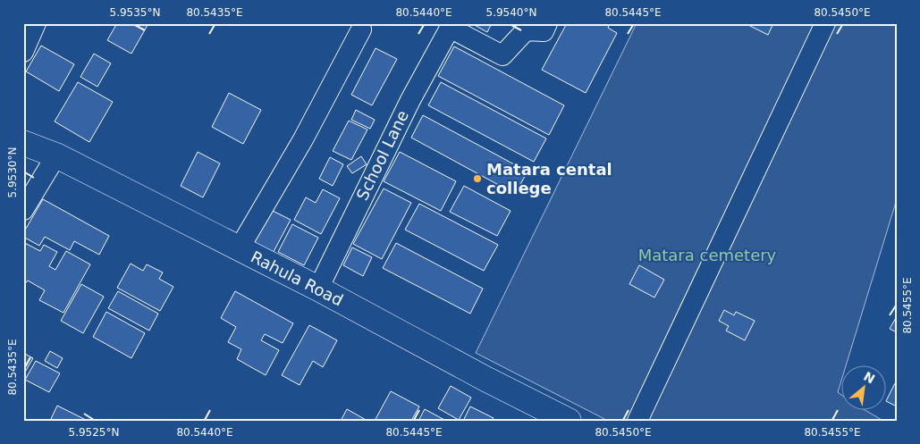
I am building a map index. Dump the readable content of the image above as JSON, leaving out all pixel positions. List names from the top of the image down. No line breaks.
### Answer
{"streets":{"main road":["Rahula Road"],"street":["School Lane"]},"crossings":[["School Lane","Rahula Road"]],"parks":["Matara cemetery"],"places":["Matara cental college"],"north":"top right","coordinates":["5.9535°N","80.5435°E","80.5440°E","5.9540°N","80.5445°E","80.5450°E","5.9530°N","80.5455°E","5.9525°N"]}
